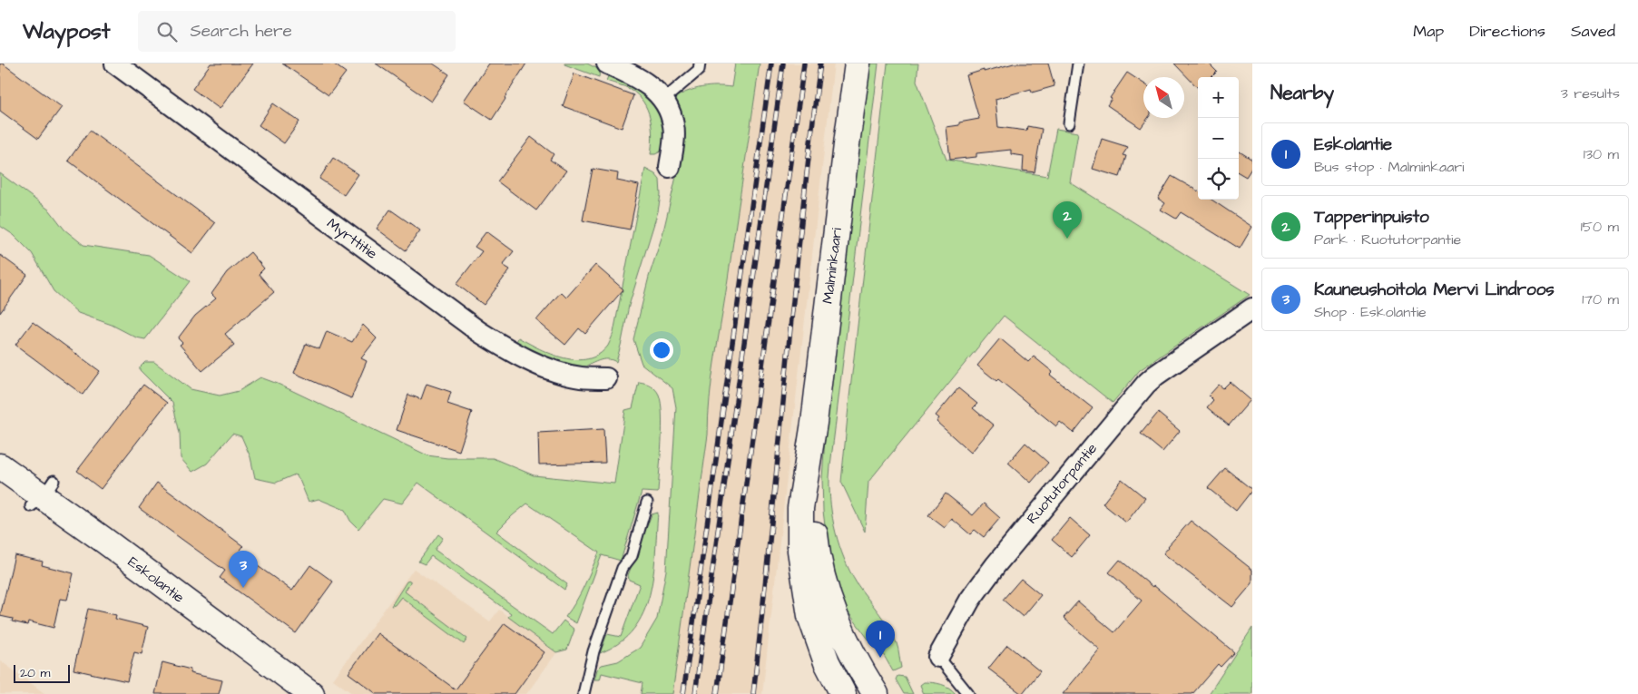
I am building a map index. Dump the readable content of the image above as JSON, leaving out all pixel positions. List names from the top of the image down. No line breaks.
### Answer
{"streets":{"main road":["Malminkaari","Eskolantie"],"street":["Myrttitie","Ruotutorpantie"]},"scale_bar":"20 m","north":"top left","page":{"header":"Waypost","search":"Search here","nav":["Map","Directions","Saved"],"heading":["Nearby","3 results"],"map_buttons":["+","−"],"list":[{"mark":"1","name":"Eskolantie","note":"Bus stop · Malminkaari","value":"130 m"},{"mark":"2","name":"Tapperinpuisto","note":"Park · Ruotutorpantie","value":"150 m"},{"mark":"3","name":"Kauneushoitola Mervi Lindroos","note":"Shop · Eskolantie","value":"170 m"}],"pins":["2","3","1"],"scale":"20 m"}}
